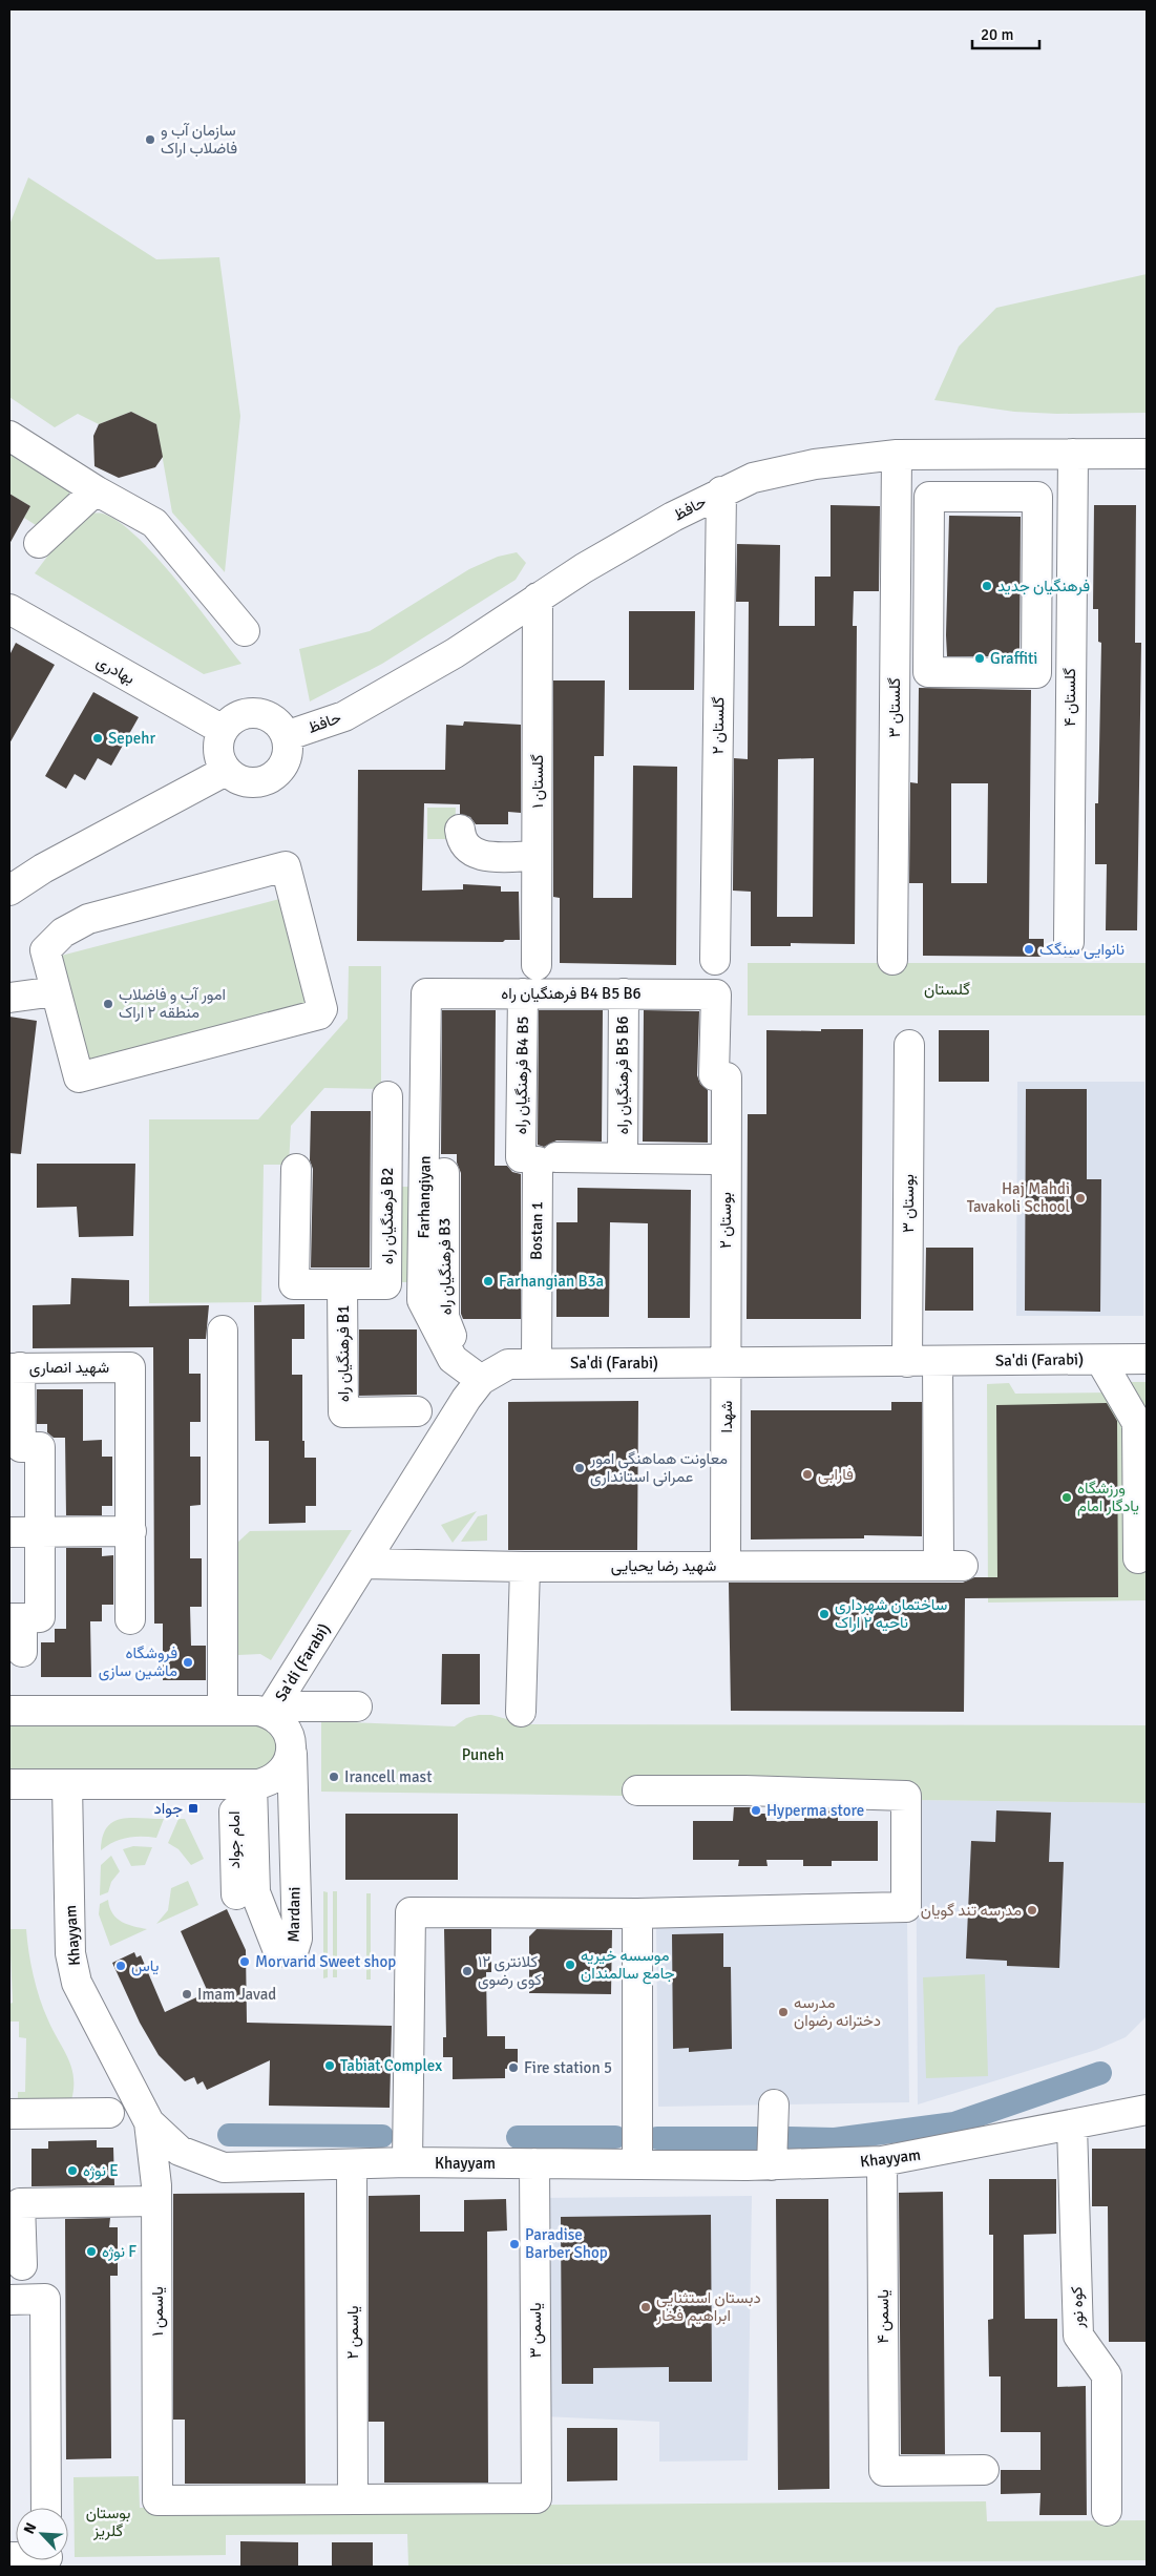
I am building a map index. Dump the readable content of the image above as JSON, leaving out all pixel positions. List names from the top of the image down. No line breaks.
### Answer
{"streets":{"street":["حافظ","بهادری","گلستان ۴","گلستان ۳","گلستان ۲","گلستان ۱","فرهنگیان راه B4 B5 B6","فرهنگیان راه B4 B5","فرهنگیان راه B5 B6","Farhangiyan","بوستان ۳","فرهنگیان راه B2","بوستان ۲","Bostan 1","فرهنگیان راه B3","فرهنگیان راه B1","Sa'di (Farabi)","شهید انصاری","شهدا","شهید رضا یحیایی","امام جواد","Mardani","Khayyam","کوه نور","یاسمن ۱","یاسمن ۴","یاسمن ۳","یاسمن ۲"]},"crossings":[["حافظ","بهادری"],["حافظ","گلستان ۴"],["حافظ","گلستان ۳"],["حافظ","گلستان ۲"],["حافظ","گلستان ۱"],["فرهنگیان راه B4 B5 B6","فرهنگیان راه B4 B5"],["فرهنگیان راه B4 B5 B6","فرهنگیان راه B5 B6"],["فرهنگیان راه B4 B5 B6","Farhangiyan"],["فرهنگیان راه B4 B5 B6","بوستان ۲"],["فرهنگیان راه B4 B5","فرهنگیان راه B5 B6"],["فرهنگیان راه B4 B5","Bostan 1"],["فرهنگیان راه B5 B6","Bostan 1"],["Farhangiyan","فرهنگیان راه B3"],["Farhangiyan","Sa'di (Farabi)"],["بوستان ۳","Sa'di (Farabi)"],["فرهنگیان راه B2","فرهنگیان راه B1"],["بوستان ۲","Sa'di (Farabi)"],["بوستان ۲","شهدا"],["Bostan 1","Sa'di (Farabi)"],["فرهنگیان راه B3","Sa'di (Farabi)"],["Sa'di (Farabi)","شهدا"],["Sa'di (Farabi)","شهید رضا یحیایی"],["Sa'di (Farabi)","Mardani"],["شهدا","شهید رضا یحیایی"],["امام جواد","Mardani"],["Khayyam","کوه نور"],["Khayyam","یاسمن ۱"],["Khayyam","یاسمن ۴"],["Khayyam","یاسمن ۳"],["Khayyam","یاسمن ۲"],["یاسمن ۱","یاسمن ۳"],["یاسمن ۱","یاسمن ۲"],["یاسمن ۳","یاسمن ۲"]],"parks":["گلستان","Puneh","بوستان گلریز"],"places":{"other":["سازمان آب و فاضلاب اراک","فرهنگیان جدید","Graffiti","Sepehr","نانوایی سنگک","امور آب و فاضلاب منطقه ۲ اراک","Haj Mahdi Tavakoli School","Farhangian B3a","معاونت هماهنگی امور عمرانی استانداری","فارابی","ورزشگاه یادگار امام","ساختمان شهرداری ناحیه ۲ اراک","فروشگاه ماشین سازی","Irancell mast","Hyperma store","مدرسه تند گویان","Morvarid Sweet shop","موسسه خیریه جامع سالمندان","یاس","کلانتری ۱۲ کوی رضوی","Imam Javad","مدرسه دخترانه رضوان","Tabiat Complex","Fire station 5","نوژه E","Paradise Barber Shop","نوژه F","دبستان استثنایی ابراهیم فخار"],"transit":["جواد"]},"scale_bar":"20 m","north":"top left"}
